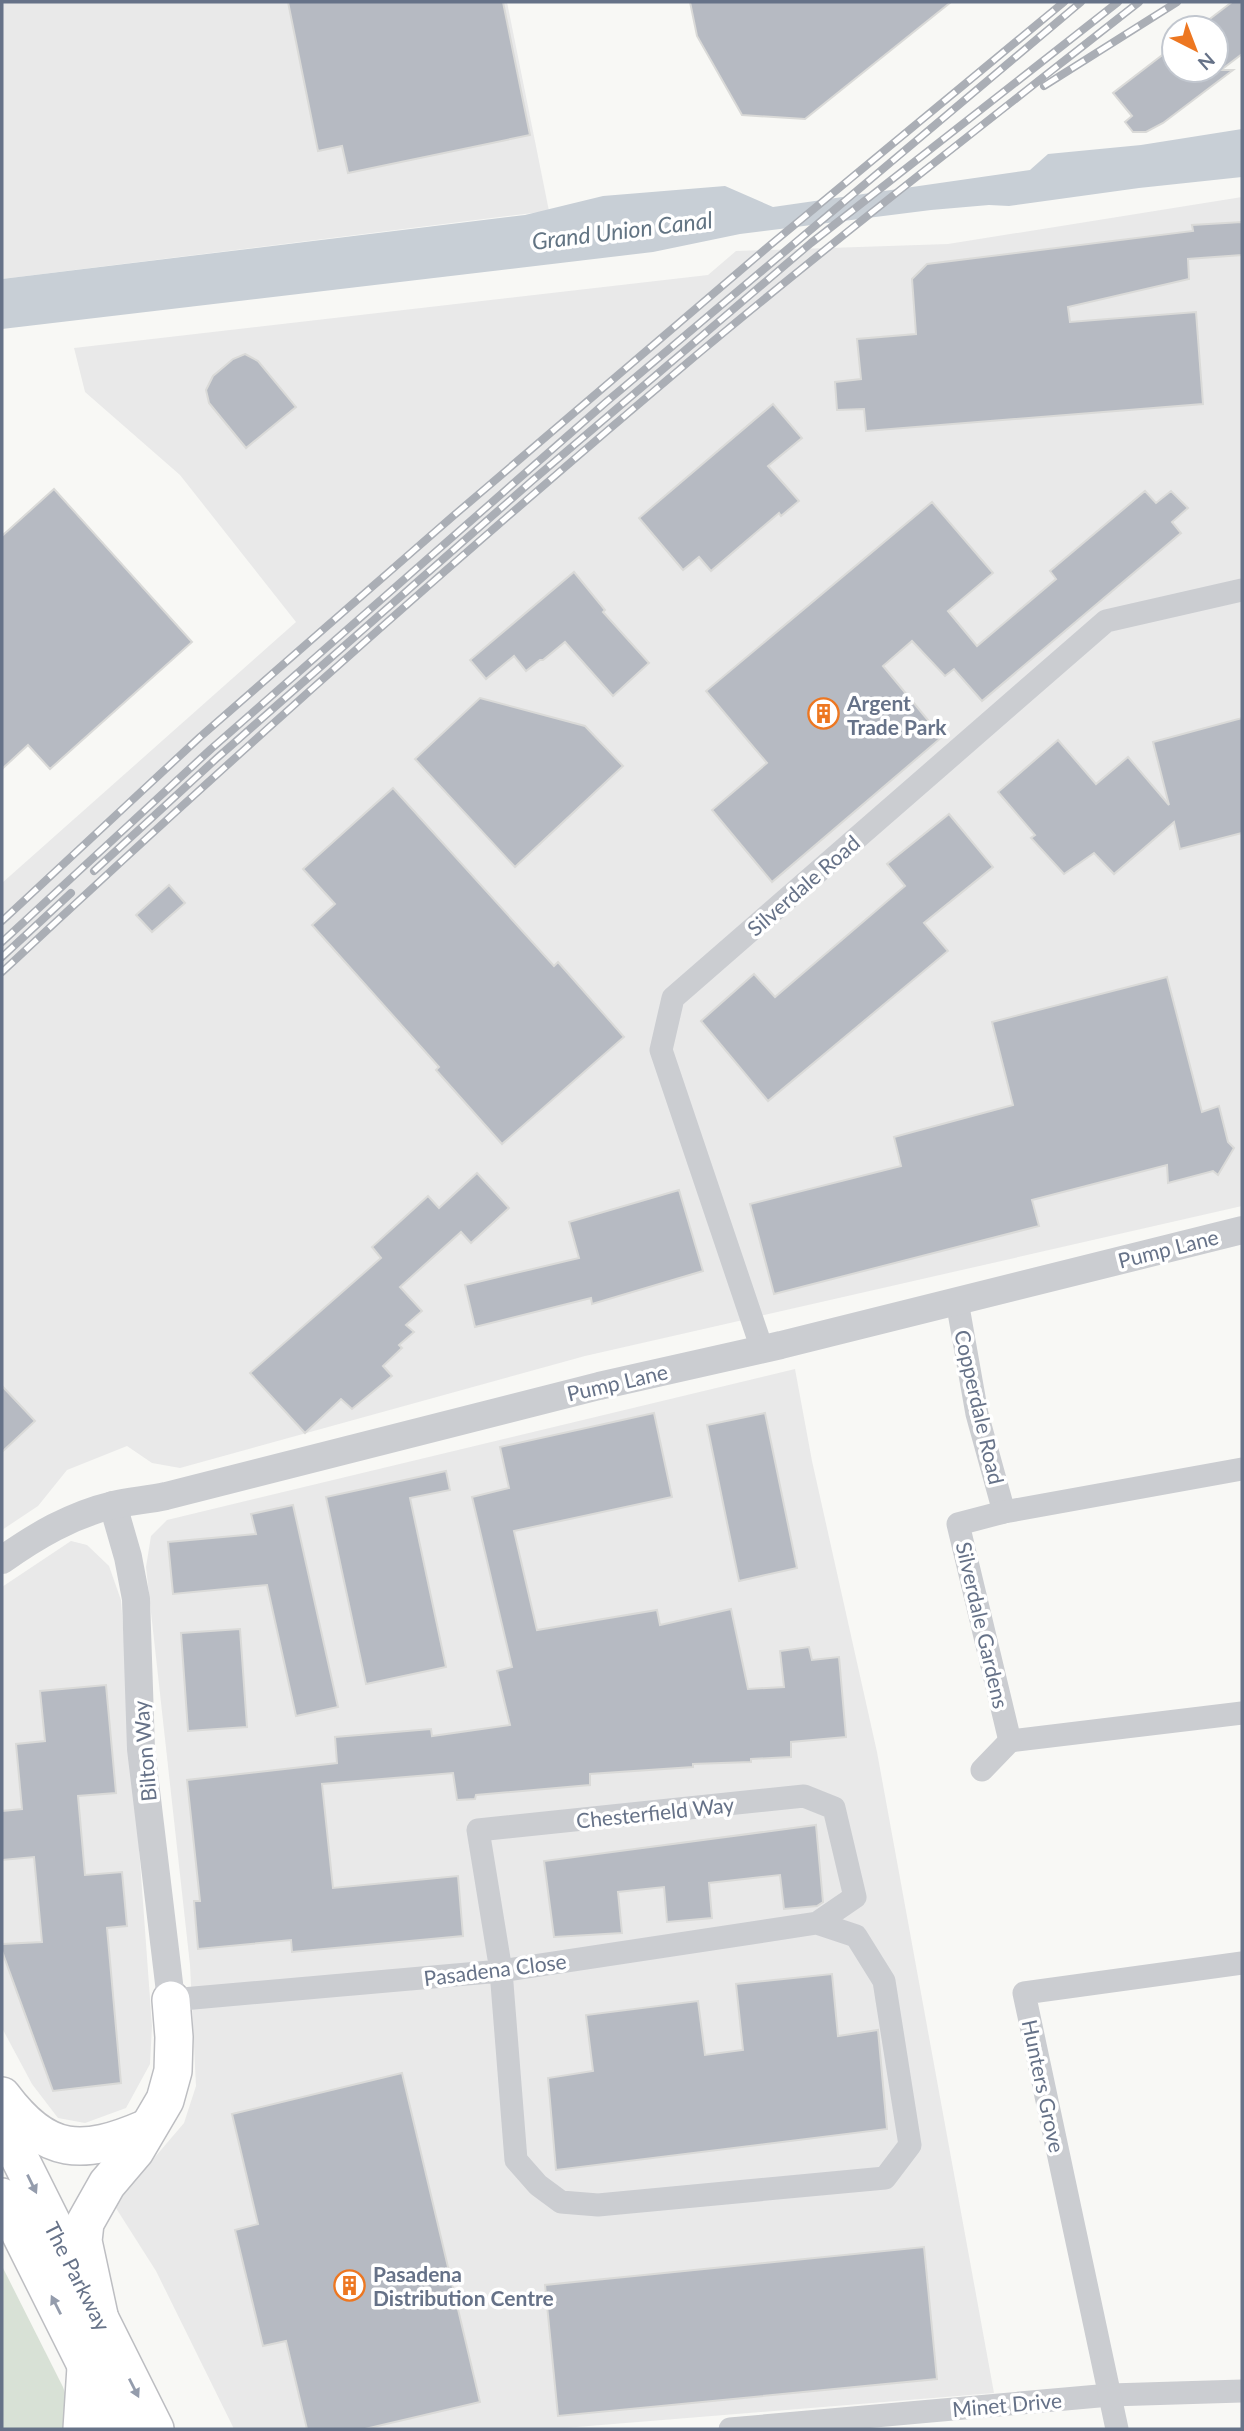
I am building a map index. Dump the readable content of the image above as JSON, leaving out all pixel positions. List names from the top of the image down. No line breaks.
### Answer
{"streets":{"highway":["The Parkway"],"street":["Silverdale Road","Pump Lane","Copperdale Road","Silverdale Gardens","Bilton Way","Chesterfield Way","Pasadena Close","Hunters Grove","Minet Drive"]},"crossings":[["Silverdale Road","Pump Lane"],["Pump Lane","Copperdale Road"],["Pump Lane","Bilton Way"],["Copperdale Road","Silverdale Gardens"],["Bilton Way","Pasadena Close"],["Chesterfield Way","Pasadena Close"],["Hunters Grove","Minet Drive"]],"water":["Grand Union Canal"],"places":{"building":["Argent Trade Park","Pasadena Distribution Centre"]},"north":"bottom right"}
